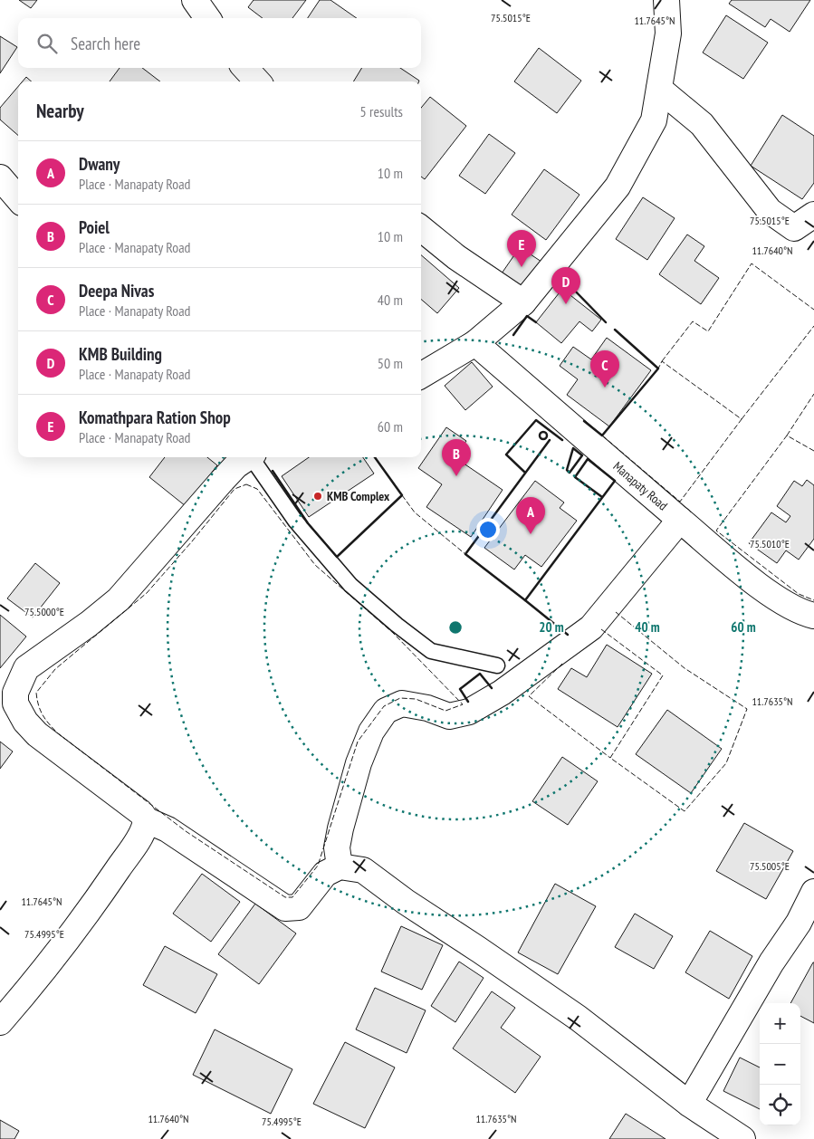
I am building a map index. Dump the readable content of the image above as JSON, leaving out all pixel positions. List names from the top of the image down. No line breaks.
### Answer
{"streets":{"street":["Manapaty Road"]},"places":["KMB Complex"],"page":{"search":"Search here","heading":["Nearby","5 results"],"list":[{"mark":"A","name":"Dwany","note":"Place · Manapaty Road","value":"10 m"},{"mark":"B","name":"Poiel","note":"Place · Manapaty Road","value":"10 m"},{"mark":"C","name":"Deepa Nivas","note":"Place · Manapaty Road","value":"40 m"},{"mark":"D","name":"KMB Building","note":"Place · Manapaty Road","value":"50 m"},{"mark":"E","name":"Komathpara Ration Shop","note":"Place · Manapaty Road","value":"60 m"}],"pins":["E","D","C","B","A"],"map_buttons":["+","−"]},"coordinates":["75.5015°E","11.7645°N","11.7640°N","75.5010°E","75.5000°E","11.7635°N","75.5005°E","75.4995°E"],"rings":["20 m","40 m","60 m"]}
